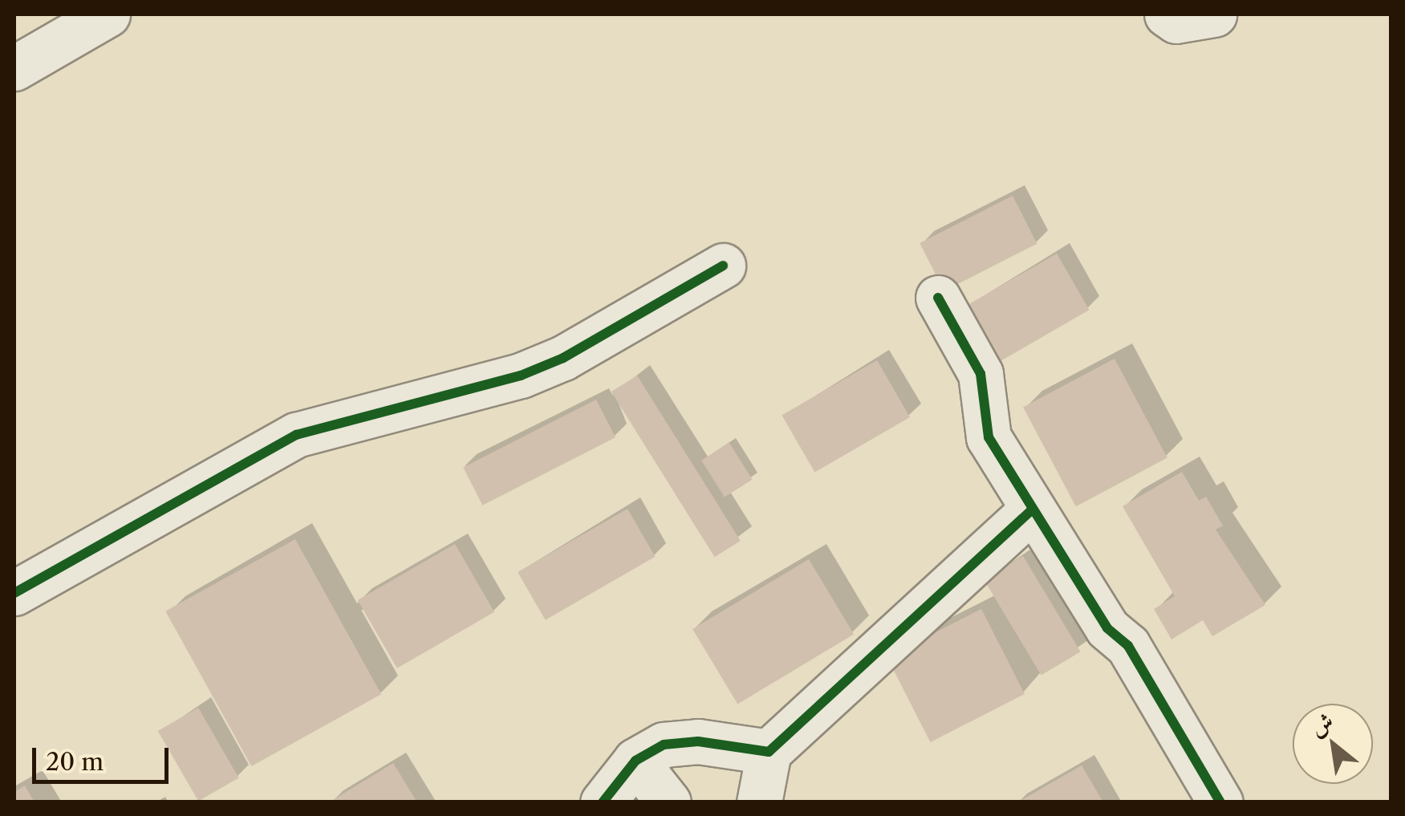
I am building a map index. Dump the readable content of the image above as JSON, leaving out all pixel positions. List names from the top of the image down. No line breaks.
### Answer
{"scale_bar":"20 m","north":"top left"}
